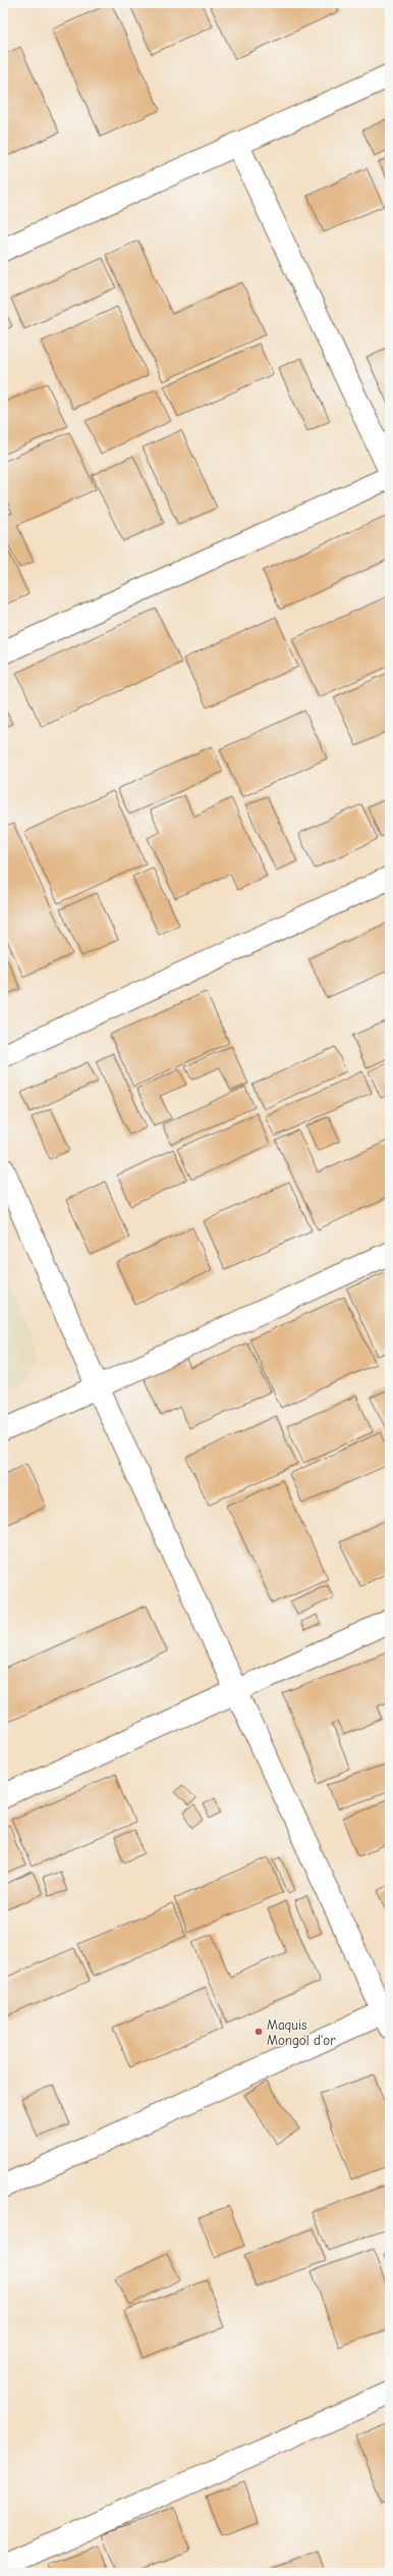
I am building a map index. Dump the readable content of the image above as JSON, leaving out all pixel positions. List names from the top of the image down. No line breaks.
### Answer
{"places":["Maquis Mongol d'or"]}
